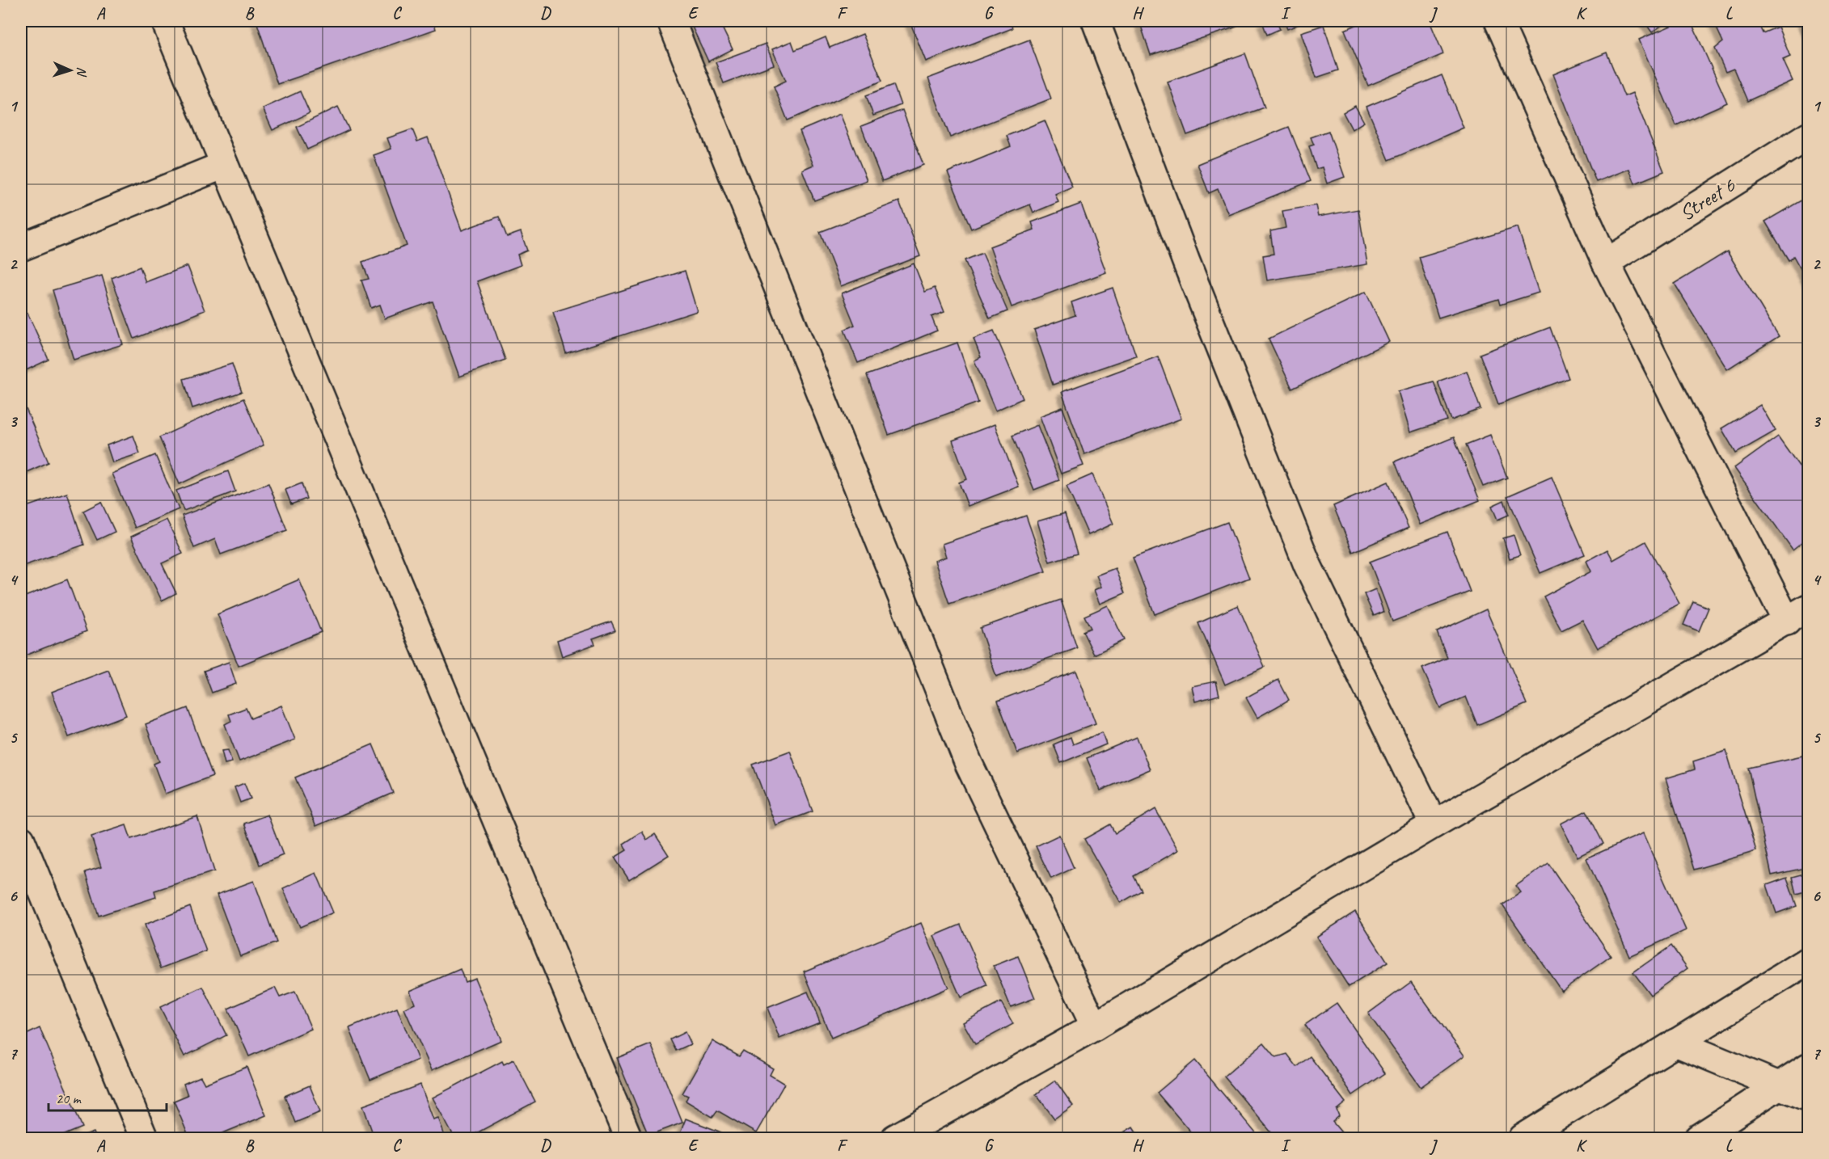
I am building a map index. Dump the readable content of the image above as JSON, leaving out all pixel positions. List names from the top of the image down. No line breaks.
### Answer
{"streets":{"street":["Street 6"]},"scale_bar":"20 m","north":"right","grid":{"columns":["A","B","C","D","E","F","G","H","I","J","K","L"],"rows":["1","2","3","4","5","6","7"]}}
